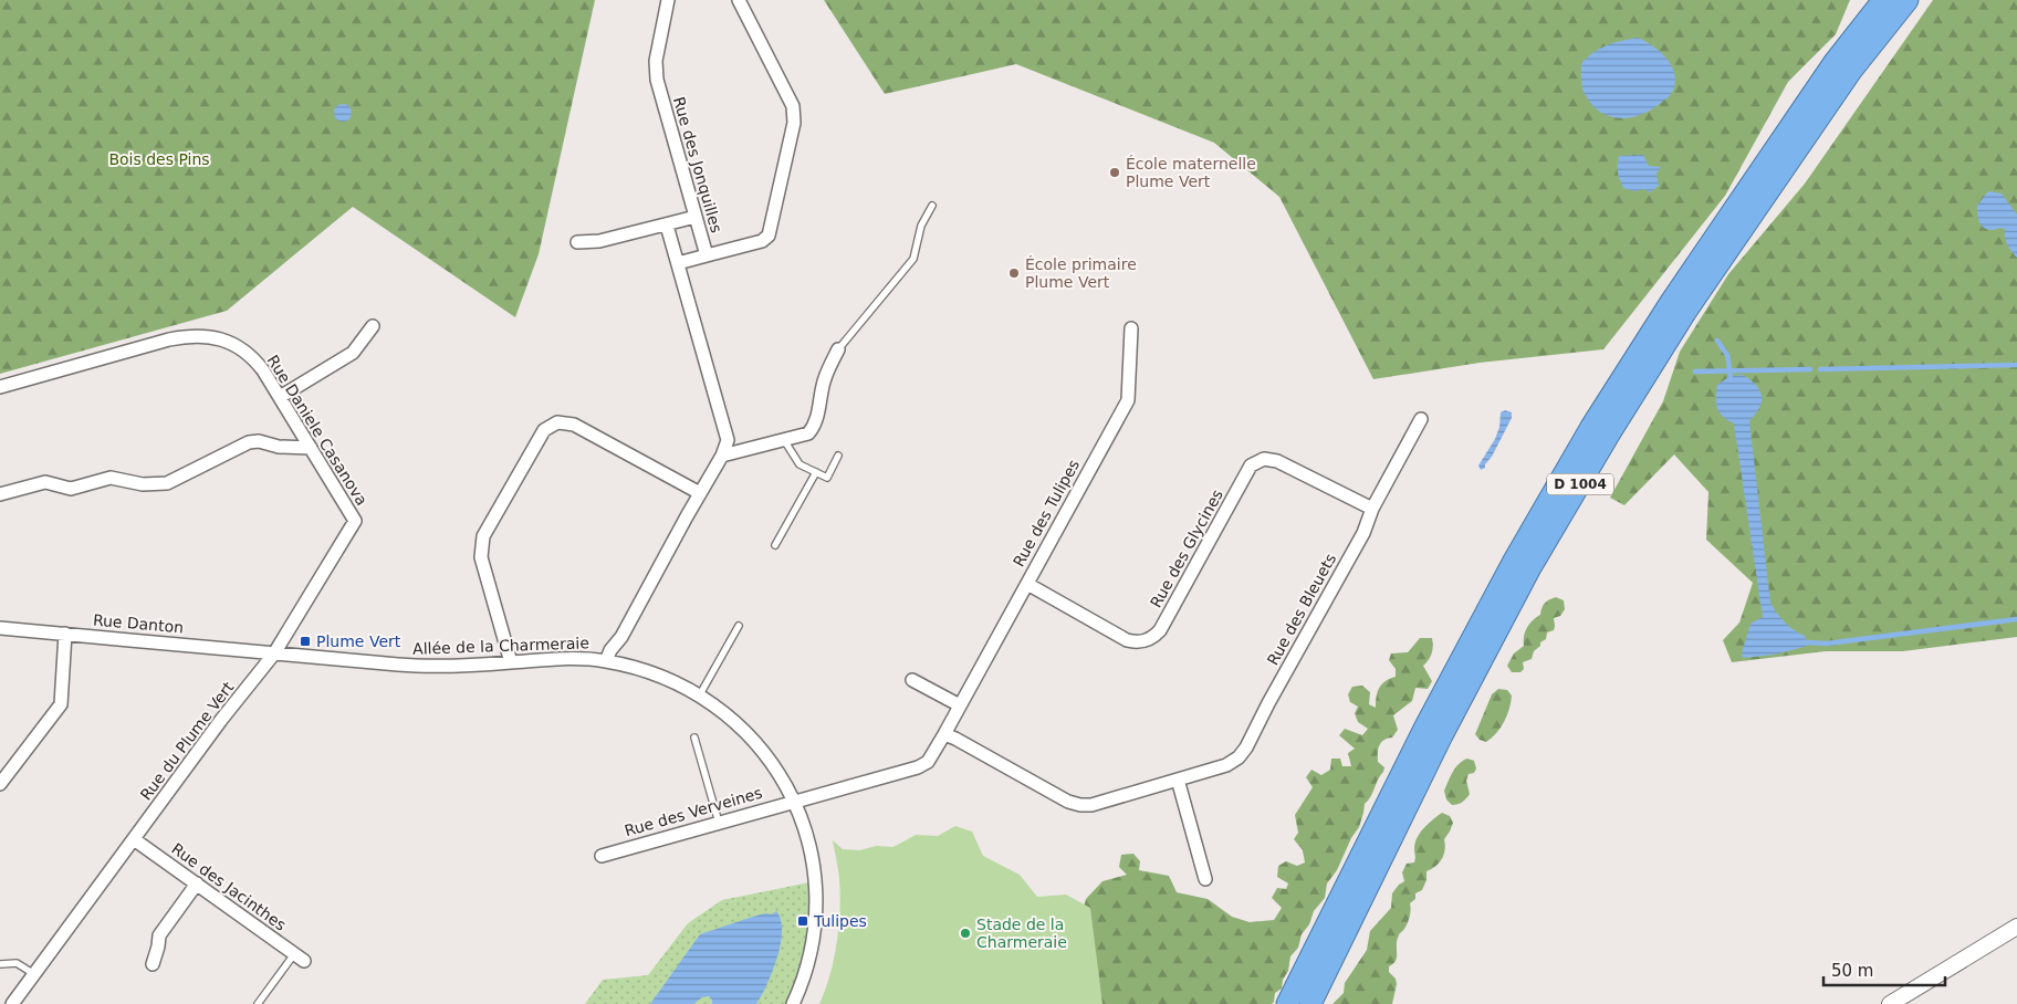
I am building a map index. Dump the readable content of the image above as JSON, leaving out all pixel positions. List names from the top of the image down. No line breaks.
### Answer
{"streets":{"highway":["D 1004"],"street":["Rue des Jonquilles","Rue Daniele Casanova","Rue des Tulipes","Rue des Glycines","Rue des Bleuets","Rue Danton","Allée de la Charmeraie","Rue du Plume Vert","Rue des Verveines","Rue des Jacinthes"]},"crossings":[["Rue Daniele Casanova","Rue du Plume Vert"],["Rue des Tulipes","Rue des Glycines"],["Rue des Tulipes","Rue des Bleuets"],["Rue des Tulipes","Allée de la Charmeraie"],["Rue des Tulipes","Rue des Verveines"],["Rue des Glycines","Rue des Bleuets"],["Rue Danton","Allée de la Charmeraie"],["Rue Danton","Rue du Plume Vert"],["Allée de la Charmeraie","Rue du Plume Vert"],["Allée de la Charmeraie","Rue des Verveines"],["Rue du Plume Vert","Rue des Jacinthes"]],"parks":["Bois des Pins"],"places":{"other":["École maternelle Plume Vert","École primaire Plume Vert","Stade de la Charmeraie"],"transit":["Plume Vert","Tulipes"]},"scale_bar":"50 m"}
